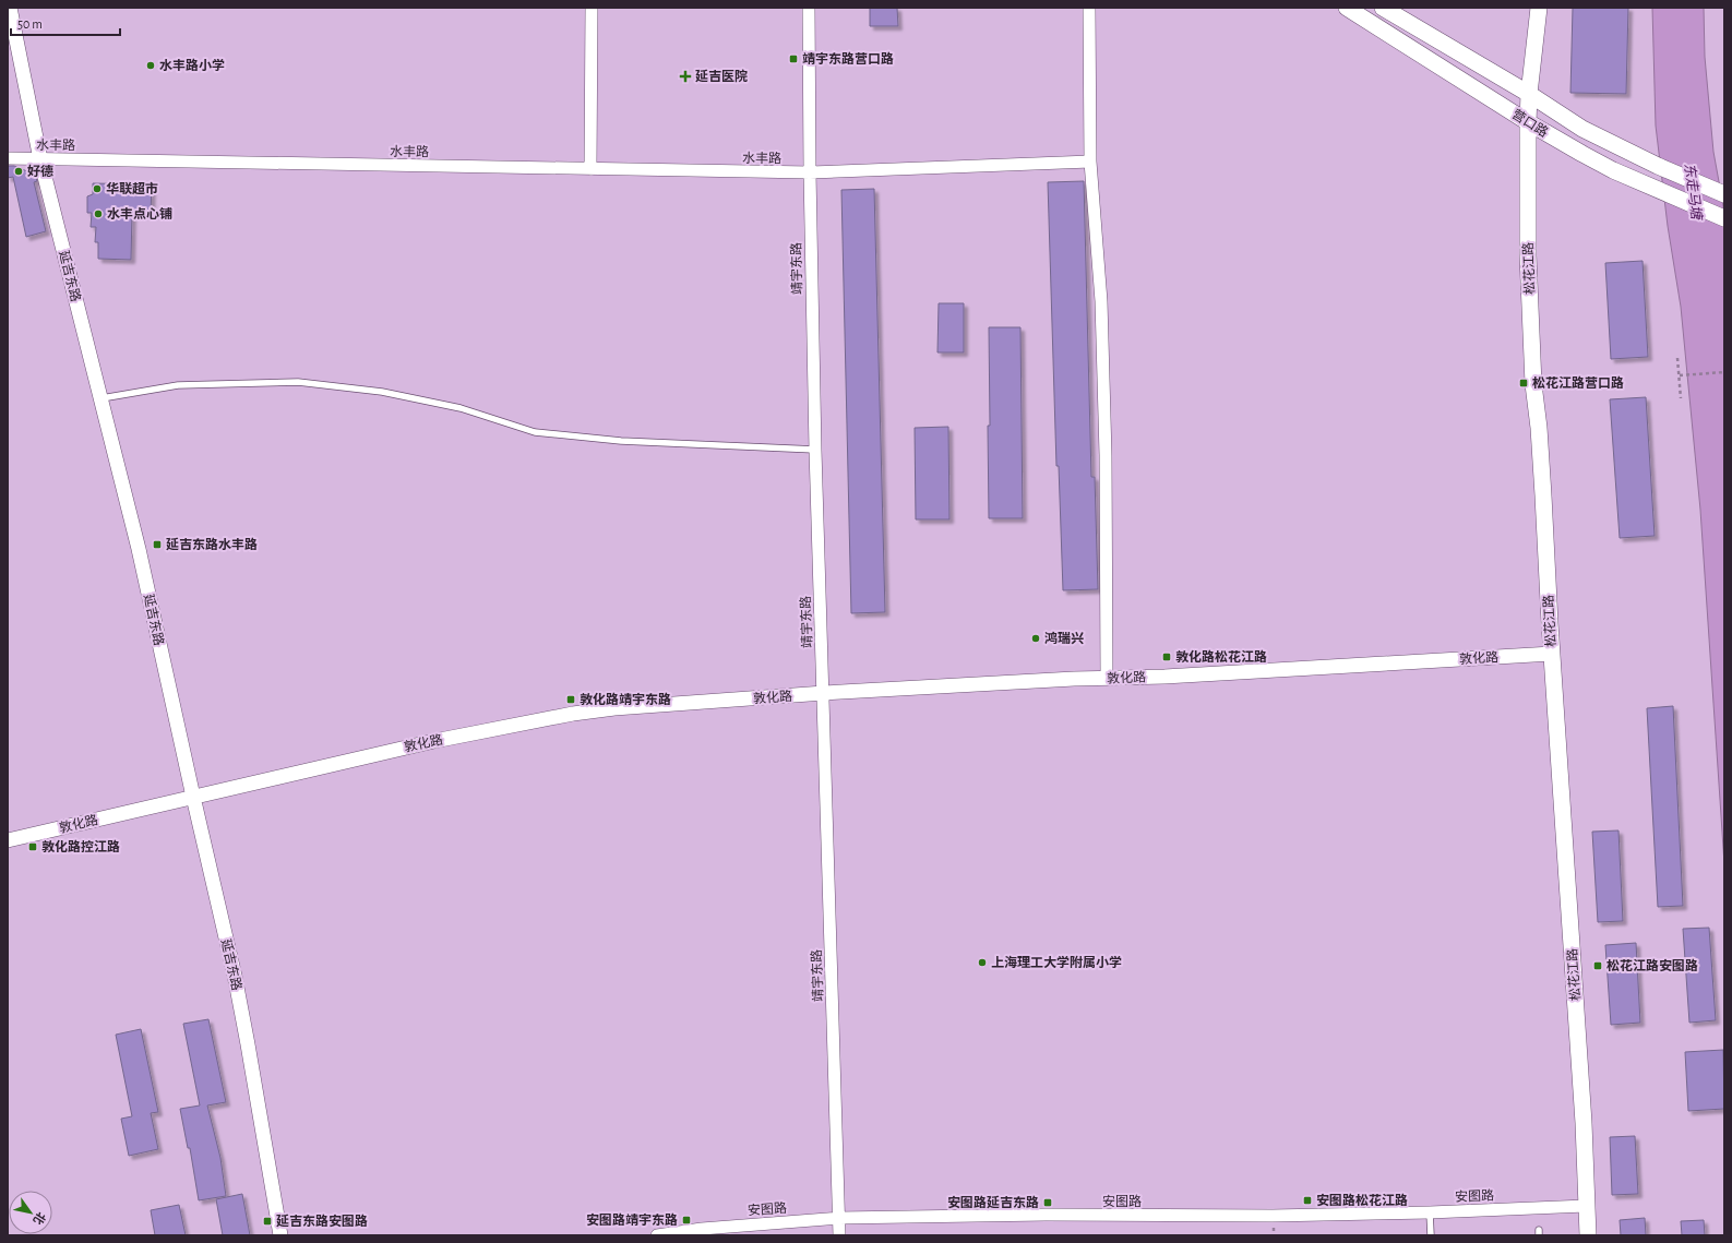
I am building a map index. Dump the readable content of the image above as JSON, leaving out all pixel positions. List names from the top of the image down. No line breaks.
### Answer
{"streets":{"main road":["营口路","松花江路"],"street":["水丰路","靖宇东路","延吉东路","敦化路","安图路"]},"crossings":[["营口路","松花江路"],["水丰路","靖宇东路"],["水丰路","延吉东路"],["靖宇东路","敦化路"],["靖宇东路","安图路"],["松花江路","敦化路"],["松花江路","安图路"],["延吉东路","敦化路"]],"water":["东走马塘"],"places":{"transit":["靖宇东路营口路","松花江路营口路","延吉东路水丰路","敦化路松花江路","敦化路靖宇东路","敦化路控江路","松花江路安图路","安图路松花江路","安图路延吉东路","安图路靖宇东路","延吉东路安图路"],"other":["水丰路小学","好德","华联超市","水丰点心铺","鸿瑞兴","上海理工大学附属小学"],"health":["延吉医院"]},"scale_bar":"50 m","north":"bottom right"}
